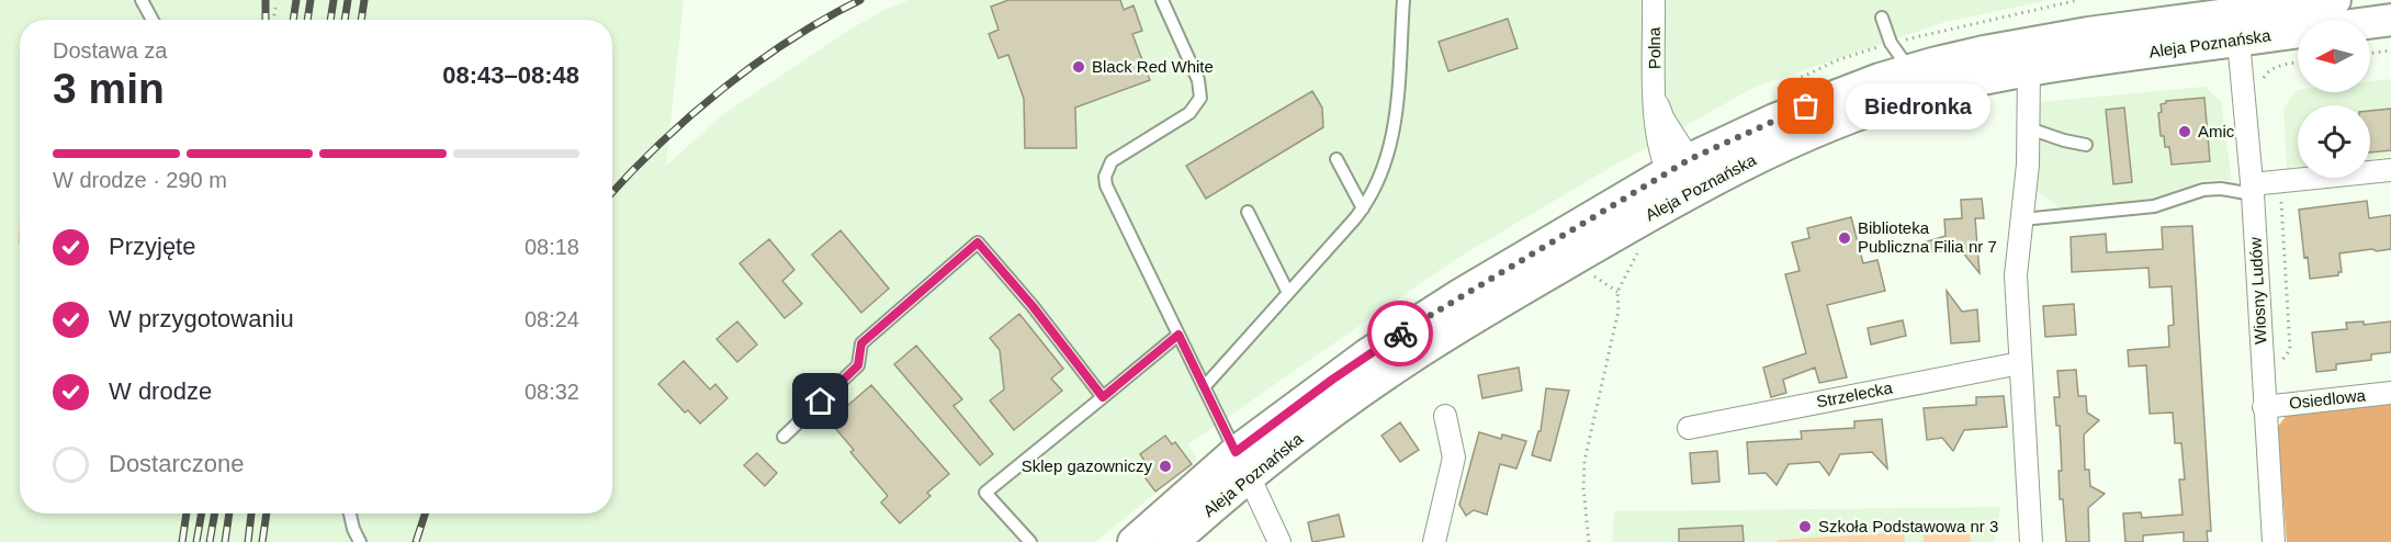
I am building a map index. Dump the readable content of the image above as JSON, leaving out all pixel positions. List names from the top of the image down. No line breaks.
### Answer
{"streets":{"main road":["Aleja Poznańska"],"street":["Polna","Wiosny Ludów","Strzelecka","Osiedlowa"]},"crossings":[["Aleja Poznańska","Polna"],["Aleja Poznańska","Wiosny Ludów"],["Wiosny Ludów","Osiedlowa"]],"places":["Black Red White","Biedronka","Amic","Biblioteka Publiczna Filia nr 7","Sklep gazowniczy","Szkoła Podstawowa nr 3"],"north":"left","page":{"heading":["3 min","Dostawa za","08:43–08:48"],"bubble":"Biedronka","bar":"W drodze · 290 m","list":[["Przyjęte","08:18"],["W przygotowaniu","08:24"],["W drodze","08:32"],"Dostarczone"]}}
